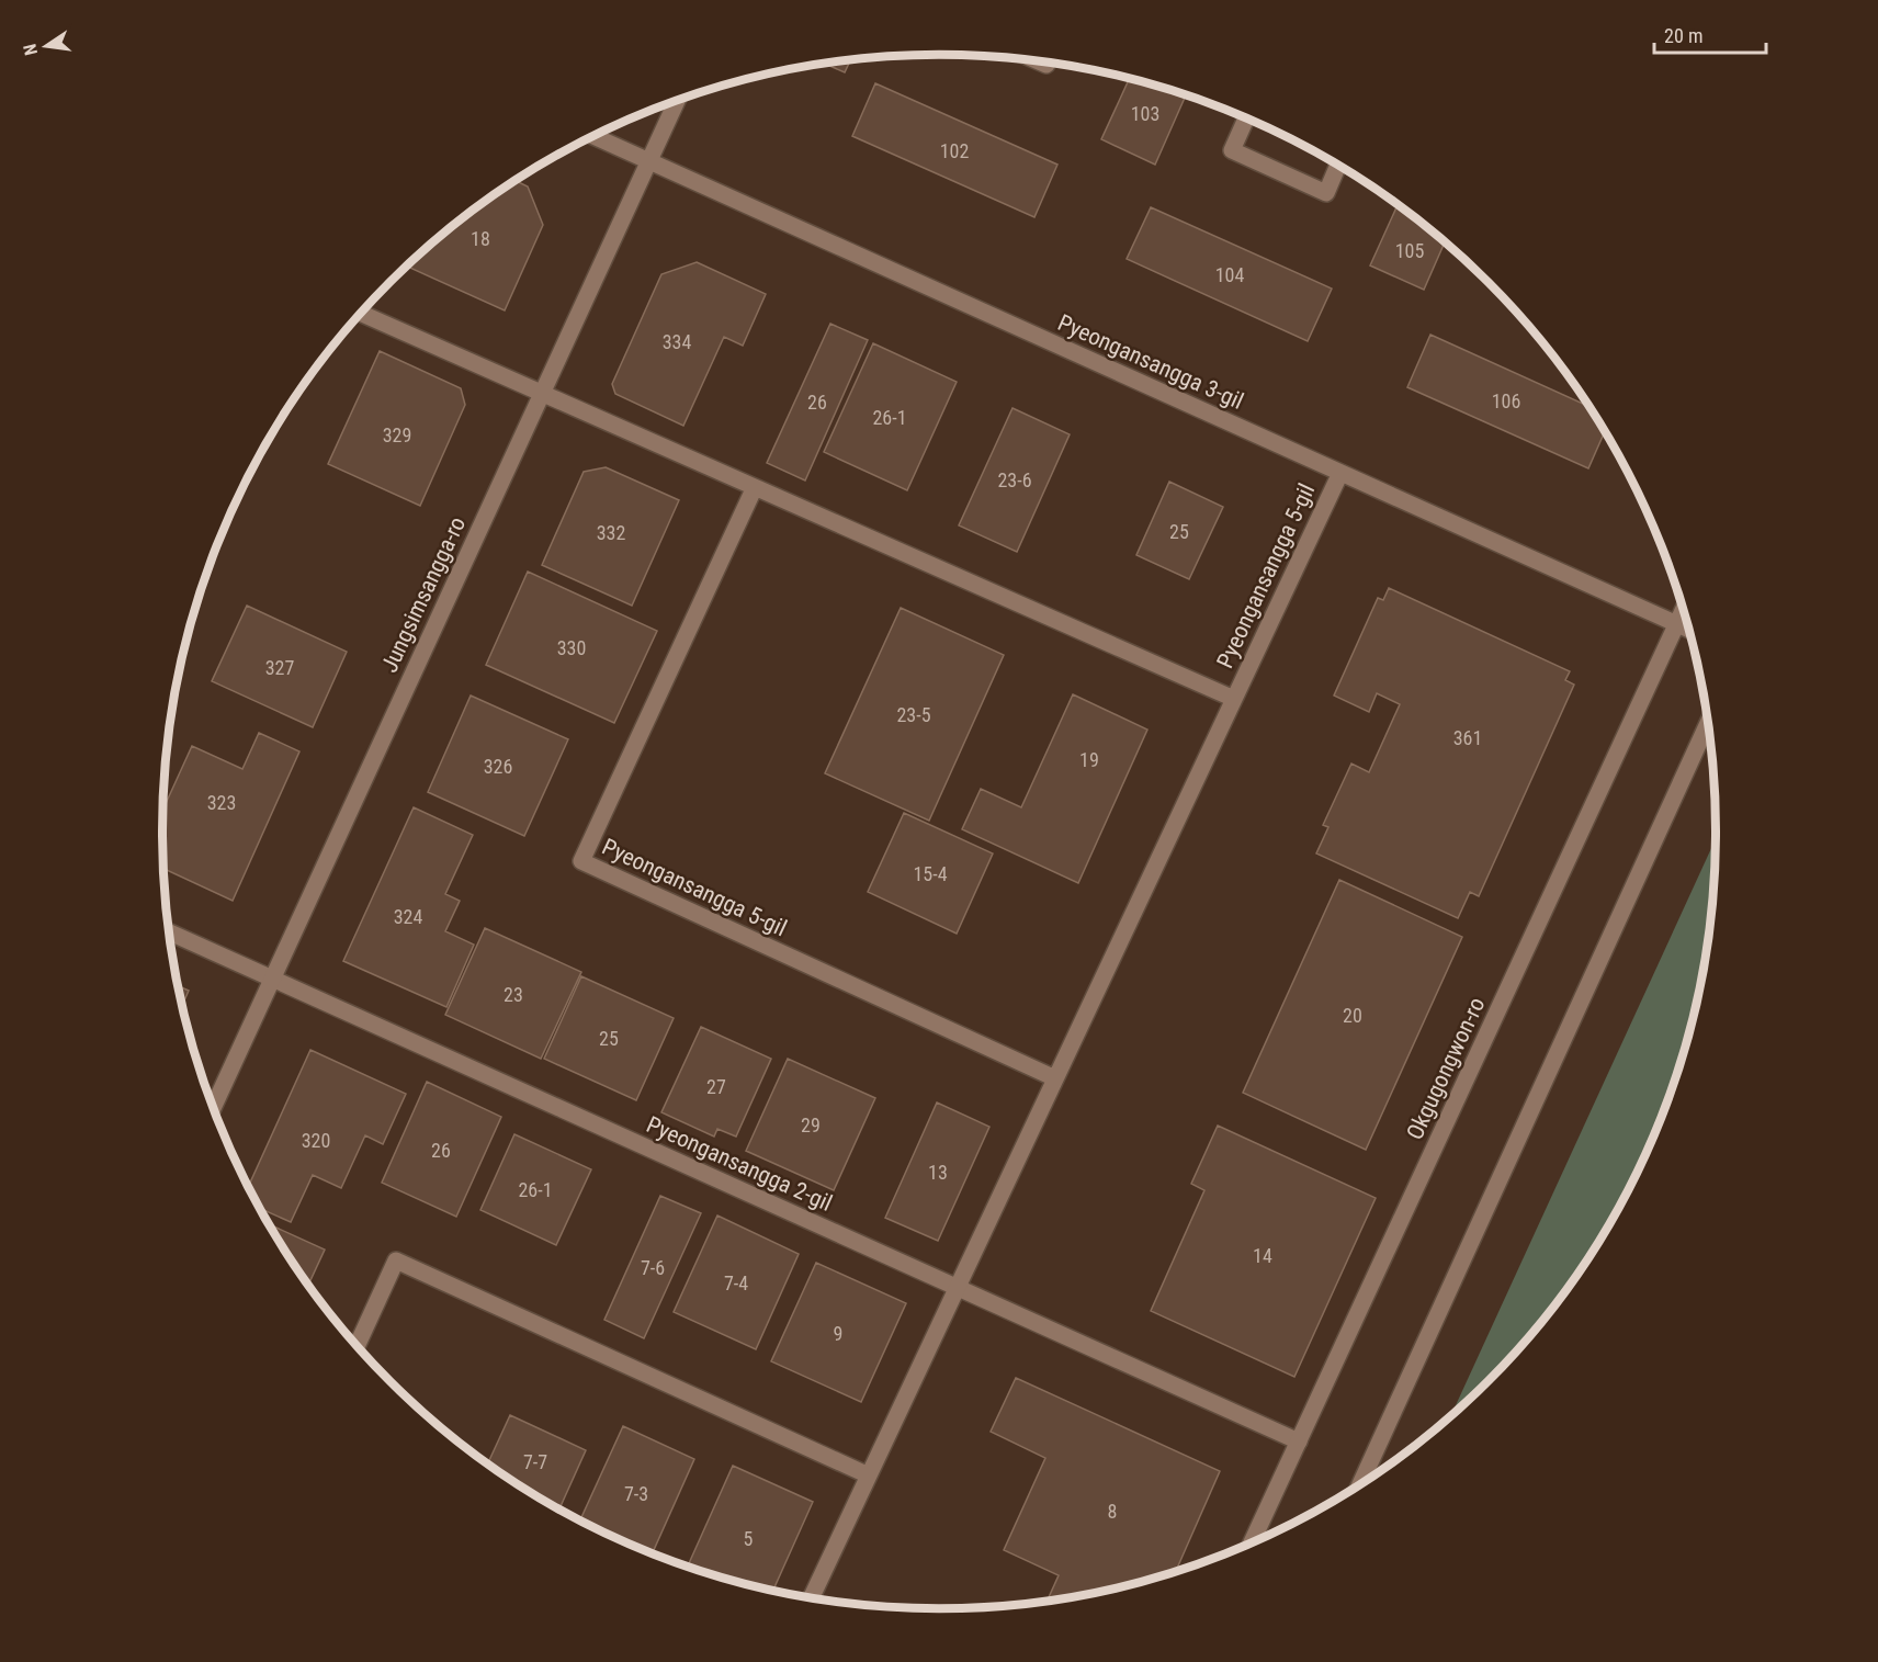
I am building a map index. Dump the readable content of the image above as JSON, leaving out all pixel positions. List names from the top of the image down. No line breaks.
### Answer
{"streets":{"street":["Pyeongansangga 3-gil","Pyeongansangga 5-gil","Jungsimsangga-ro","Okgugongwon-ro","Pyeongansangga 2-gil"]},"crossings":[["Pyeongansangga 3-gil","Pyeongansangga 5-gil"],["Pyeongansangga 3-gil","Jungsimsangga-ro"],["Pyeongansangga 3-gil","Okgugongwon-ro"],["Pyeongansangga 5-gil","Jungsimsangga-ro"],["Pyeongansangga 5-gil","Pyeongansangga 2-gil"],["Jungsimsangga-ro","Pyeongansangga 2-gil"],["Okgugongwon-ro","Pyeongansangga 2-gil"]],"house_numbers":["103","102","18","105","104","334","106","26","26-1","329","23-6","25","332","330","327","23-5","361","19","326","323","15-4","324","23","20","25","27","29","320","26","13","26-1","14","7-6","7-4","9","7-7","7-3","8","5"],"scale_bar":"20 m","north":"left"}
